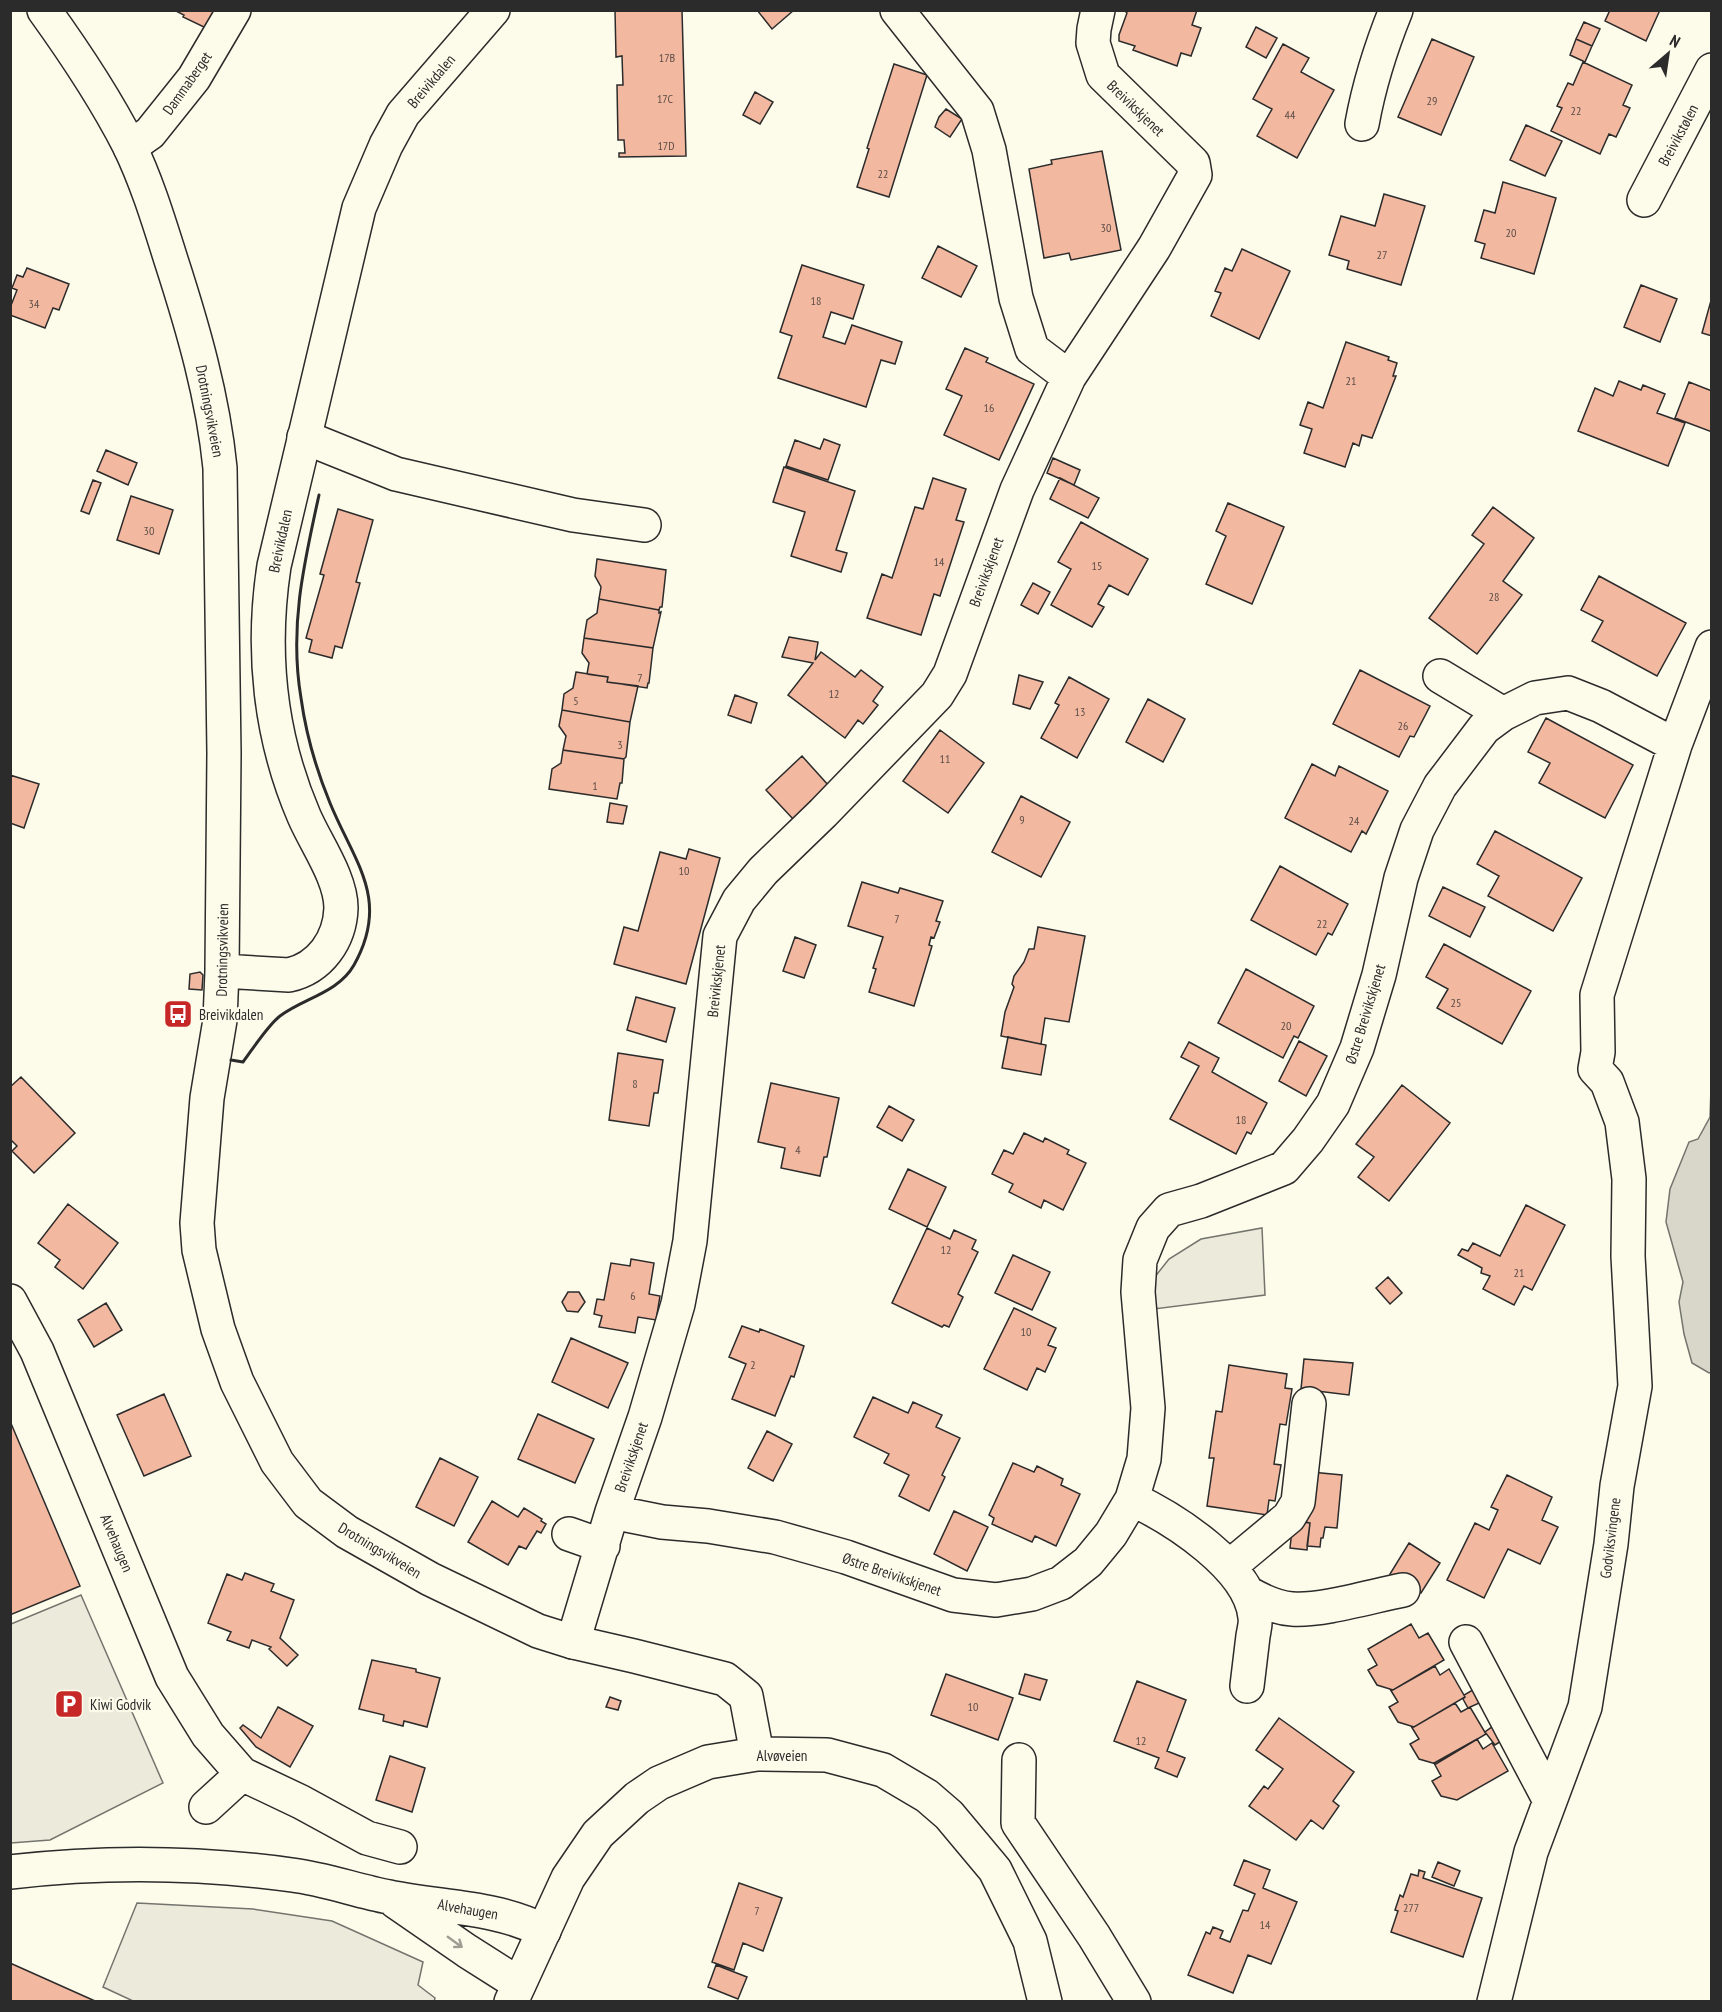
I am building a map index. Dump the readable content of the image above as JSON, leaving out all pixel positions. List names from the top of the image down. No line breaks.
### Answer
{"streets":{"street":["Breivikdalen","Dammaberget","Breivikskjenet","Breivikstølen","Drotningsvikveien","Østre Breivikskjenet","Godviksvingene","Alvehaugen","Alvøveien"]},"crossings":[["Breivikdalen","Drotningsvikveien"],["Dammaberget","Drotningsvikveien"],["Breivikskjenet","Drotningsvikveien"],["Breivikskjenet","Østre Breivikskjenet"],["Drotningsvikveien","Alvøveien"],["Østre Breivikskjenet","Godviksvingene"],["Alvehaugen","Alvøveien"]],"places":{"bus stop":["Breivikdalen"],"parking":["Kiwi Godvik"]},"house_numbers":["17B","17C","29","22","44","17D","22","30","20","27","18","34","21","16","30","14","15","28","7","12","5","13","26","3","11","1","9","24","10","7","22","25","20","8","18","4","12","21","6","10","2","10","12","277","7","14"],"north":"top right"}
